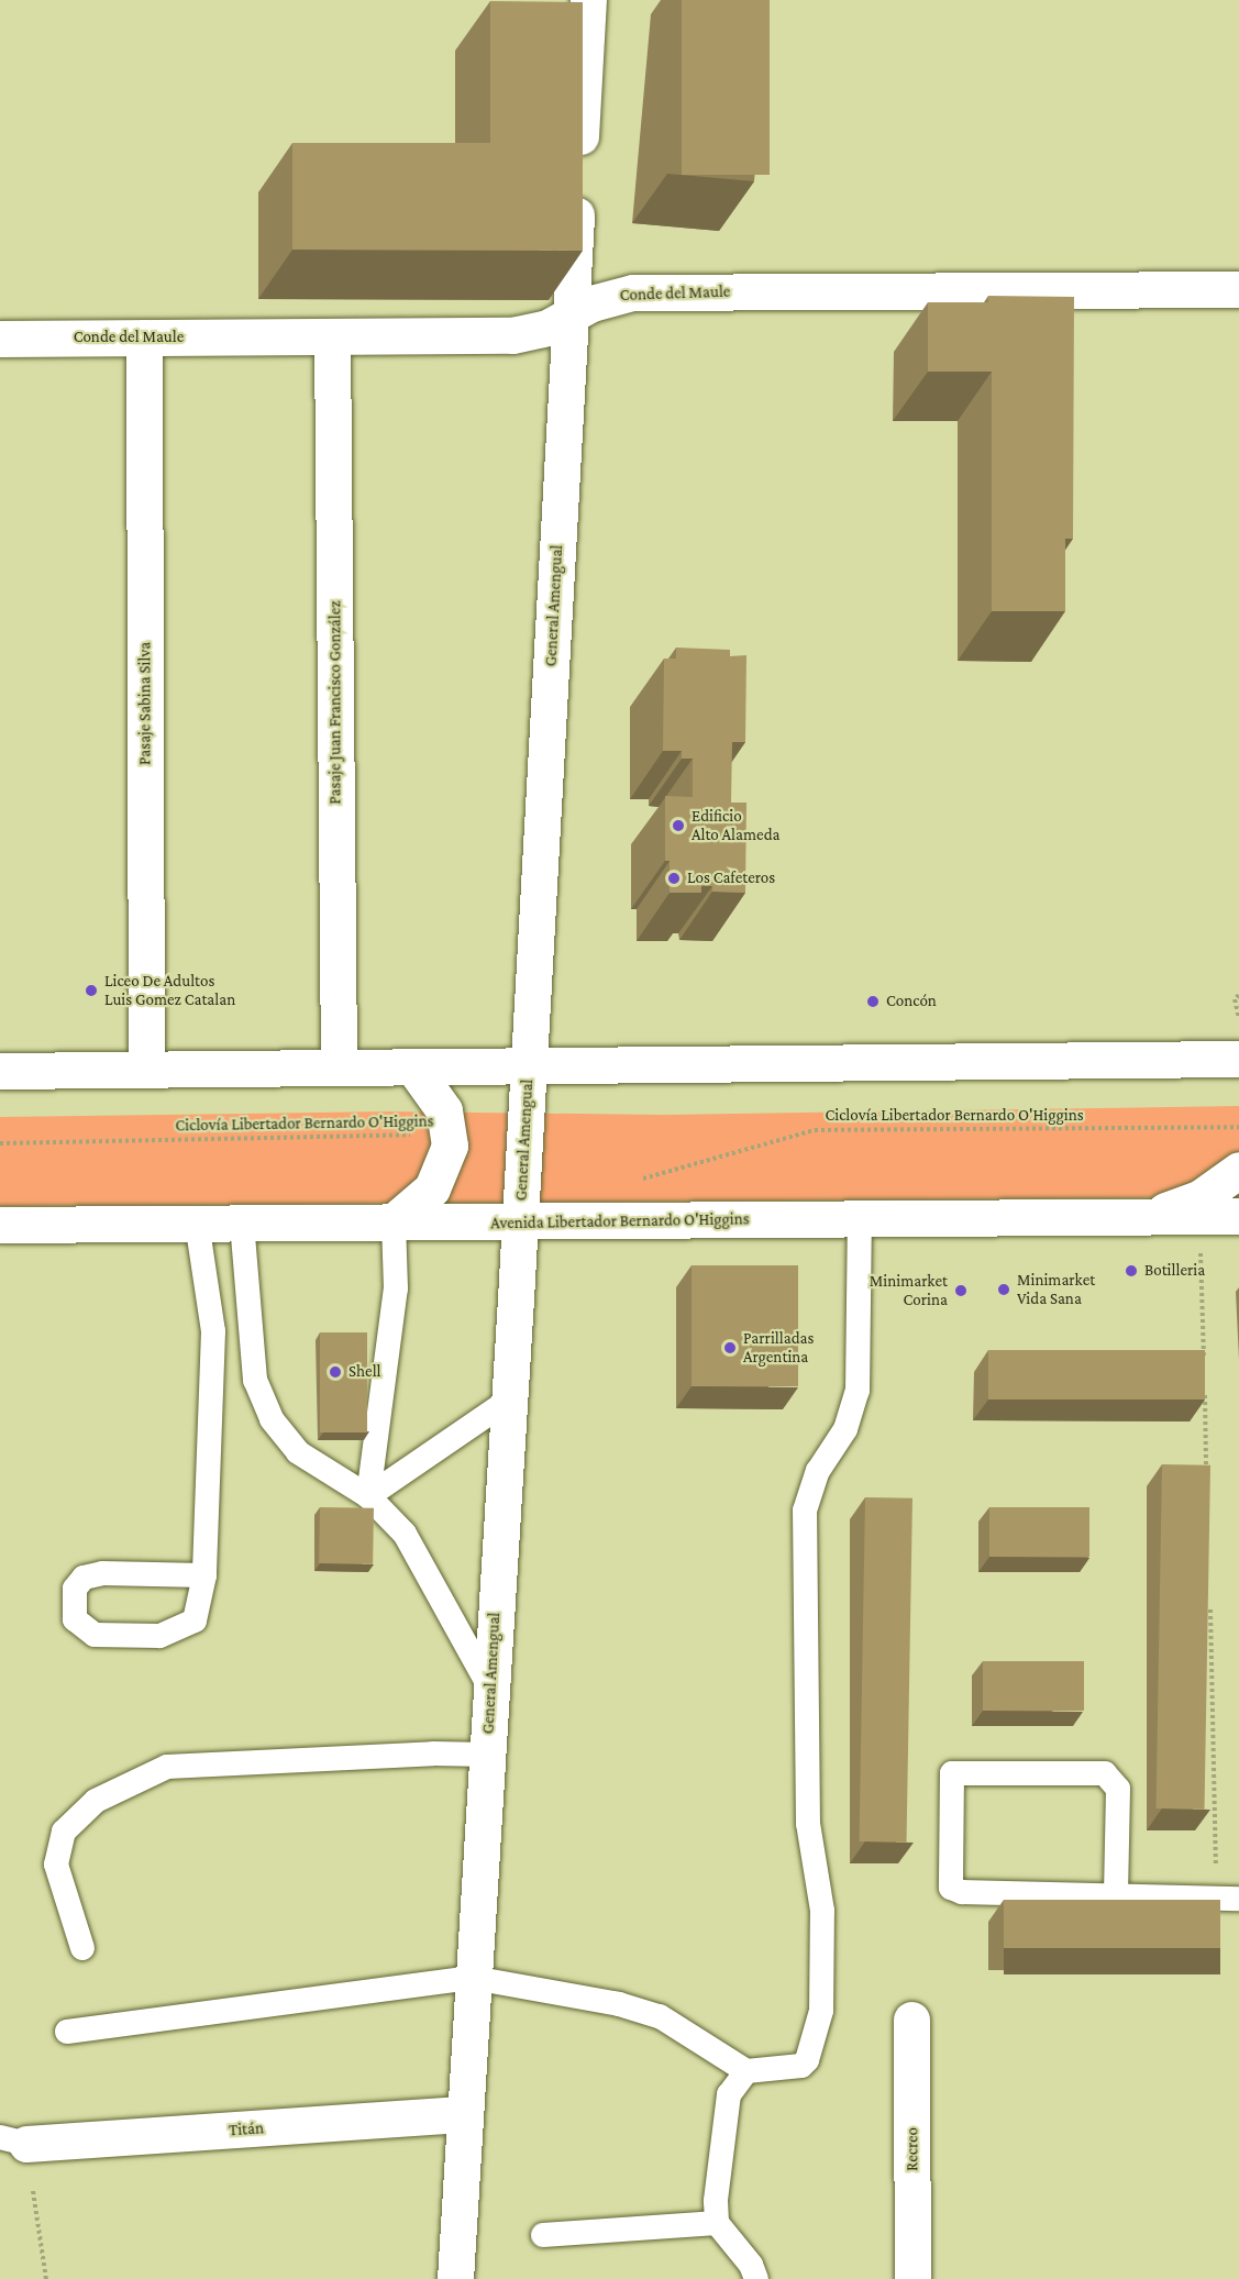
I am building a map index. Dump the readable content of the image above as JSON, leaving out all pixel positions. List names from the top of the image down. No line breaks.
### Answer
{"streets":{"street":["Conde del Maule","General Amengual","Pasaje Juan Francisco González","Pasaje Sabina Silva","Avenida Libertador Bernardo O'Higgins","Titán","Recreo"],"path":["Ciclovía Libertador Bernardo O'Higgins"]},"crossings":[["Conde del Maule","General Amengual"],["Conde del Maule","Pasaje Juan Francisco González"],["Conde del Maule","Pasaje Sabina Silva"],["General Amengual","Avenida Libertador Bernardo O'Higgins"],["General Amengual","Titán"]],"places":["Edificio Alto Alameda","Los Cafeteros","Liceo De Adultos Luis Gomez Catalan","Concón","Botilleria","Minimarket Vida Sana","Minimarket Corina","Parrilladas Argentina","Shell"]}
